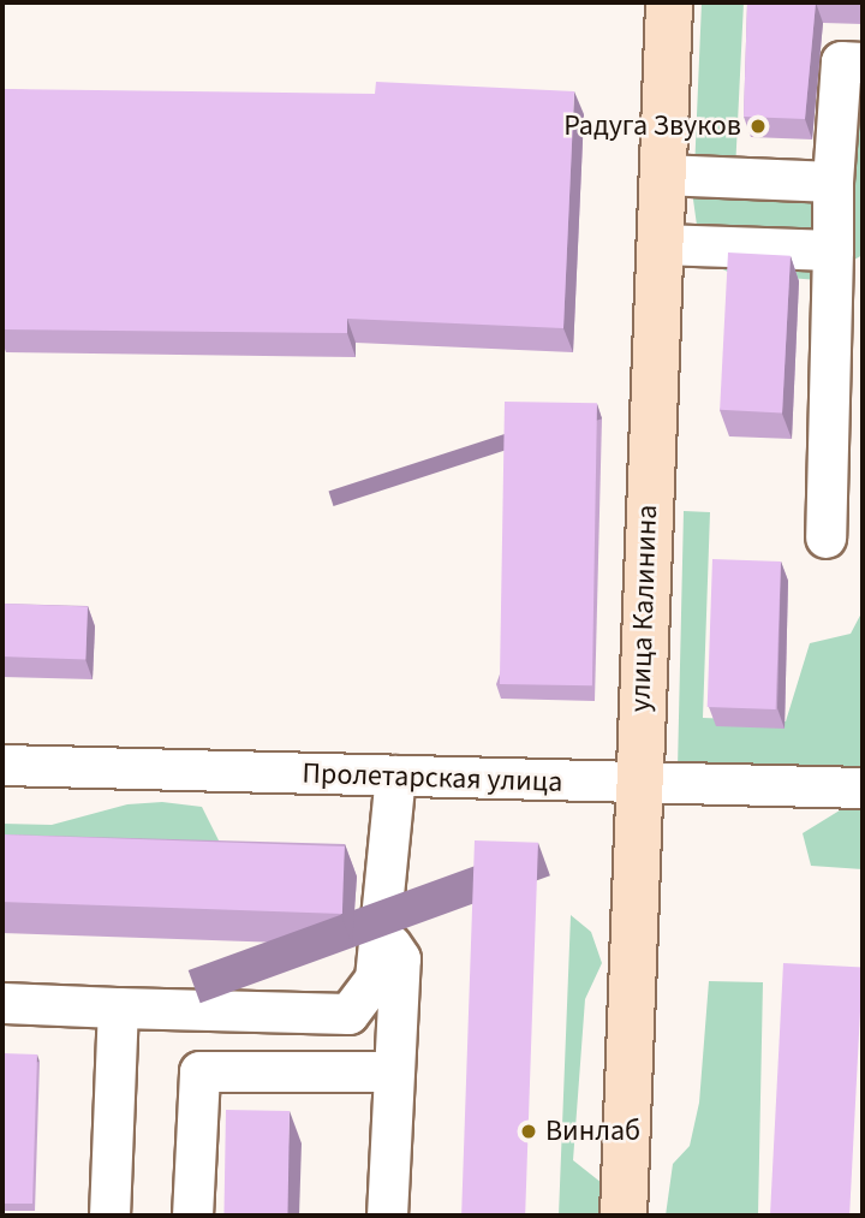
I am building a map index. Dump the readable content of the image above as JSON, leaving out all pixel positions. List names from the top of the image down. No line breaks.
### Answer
{"streets":{"main road":["улица Калинина"],"street":["Пролетарская улица"]},"crossings":[["улица Калинина","Пролетарская улица"]],"places":["Радуга Звуков","Винлаб"]}
